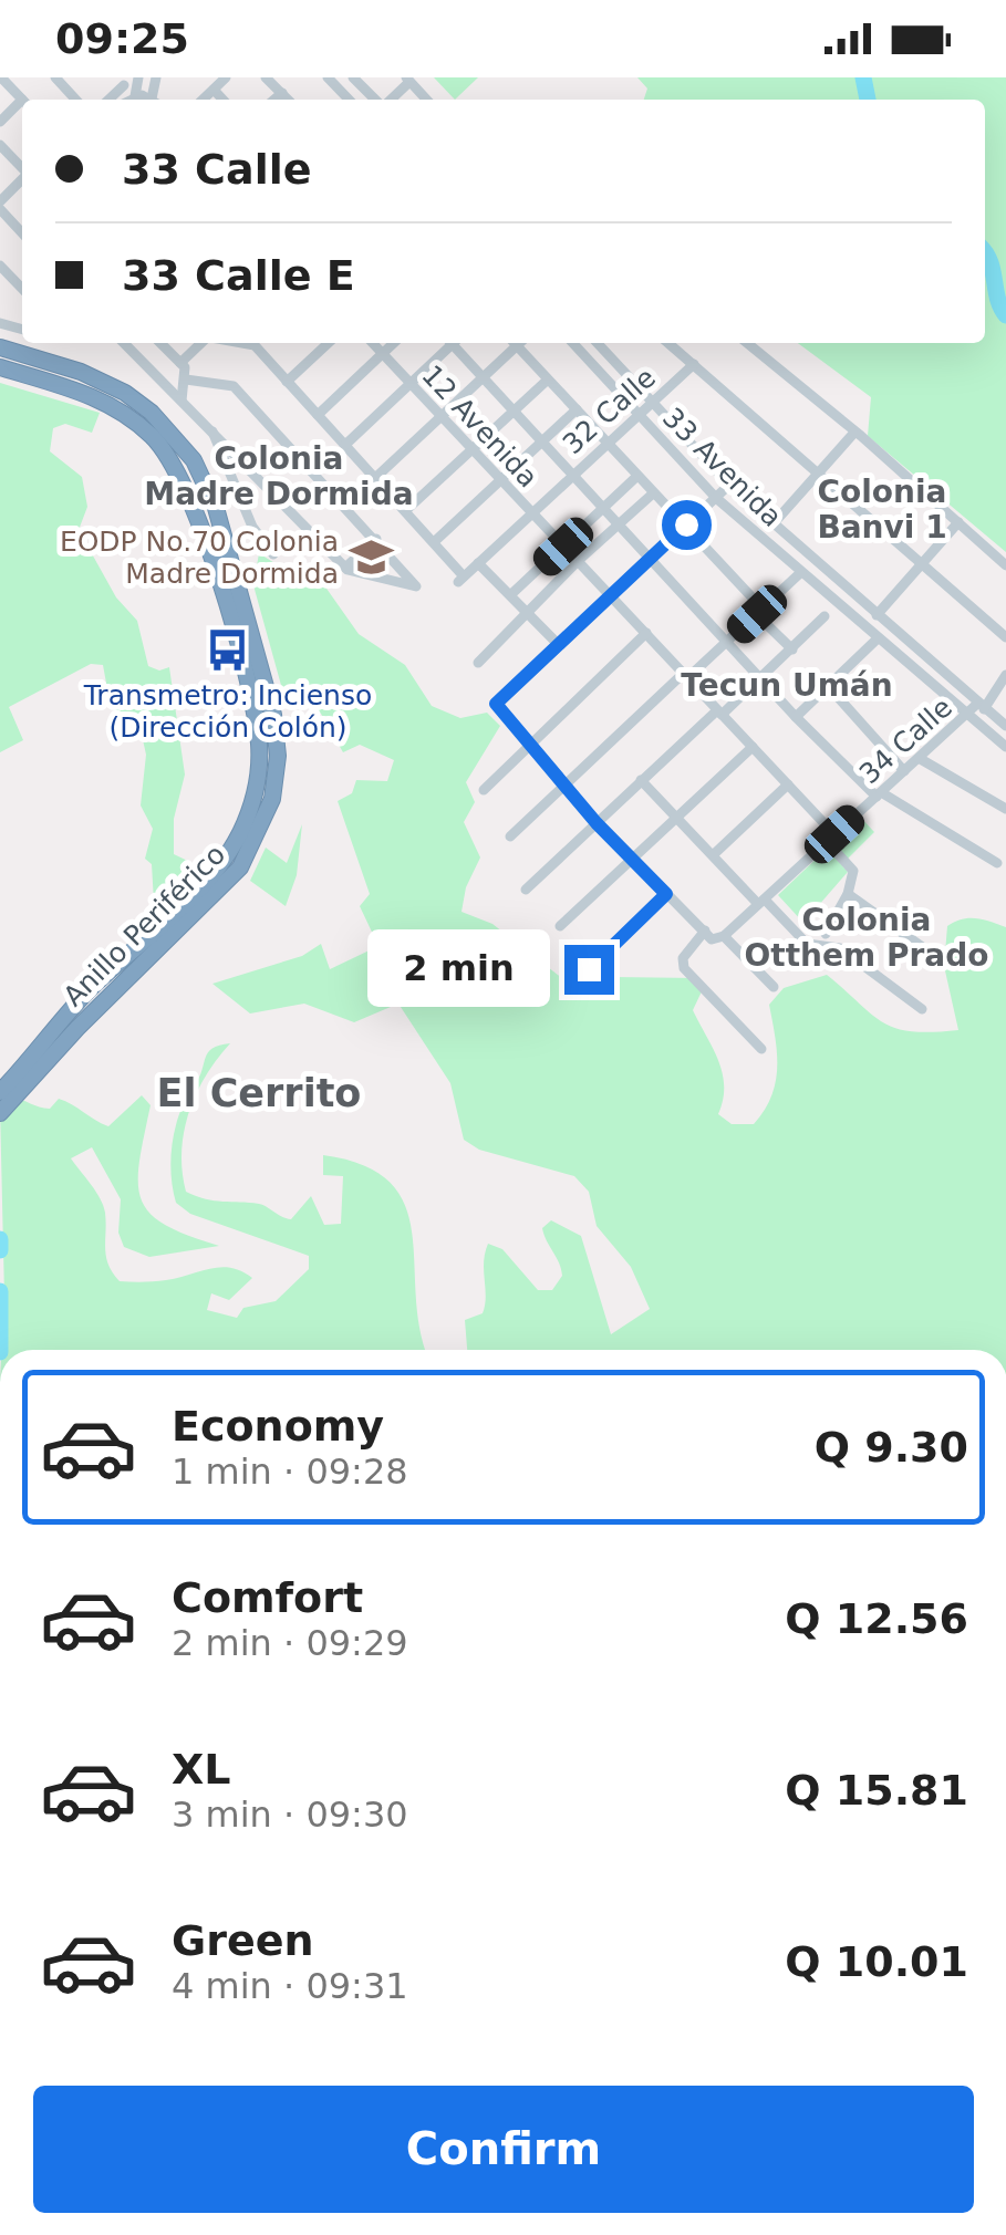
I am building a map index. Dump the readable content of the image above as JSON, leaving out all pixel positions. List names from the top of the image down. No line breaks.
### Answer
{"streets":{"highway":["Anillo Periférico"],"street":["32 Calle","12 Avenida","33 Avenida","34 Calle"]},"crossings":[["32 Calle","12 Avenida"],["32 Calle","33 Avenida"],["12 Avenida","34 Calle"],["33 Avenida","34 Calle"]],"districts":["Colonia Madre Dormida","Colonia Banvi 1","Tecun Umán","Colonia Otthem Prado","El Cerrito"],"places":{"school or university":["EODP No.70 Colonia Madre Dormida"],"bus stop":["Transmetro: Incienso (Dirección Colón)"]},"page":{"status":"09:25","banner":["33 Calle","33 Calle E"],"bubble":"2 min","list":[{"name":"Economy","note":"1 min · 09:28","value":"Q 9.30"},{"name":"Comfort","note":"2 min · 09:29","value":"Q 12.56"},{"name":"XL","note":"3 min · 09:30","value":"Q 15.81"},{"name":"Green","note":"4 min · 09:31","value":"Q 10.01"}],"buttons":"Confirm"}}
